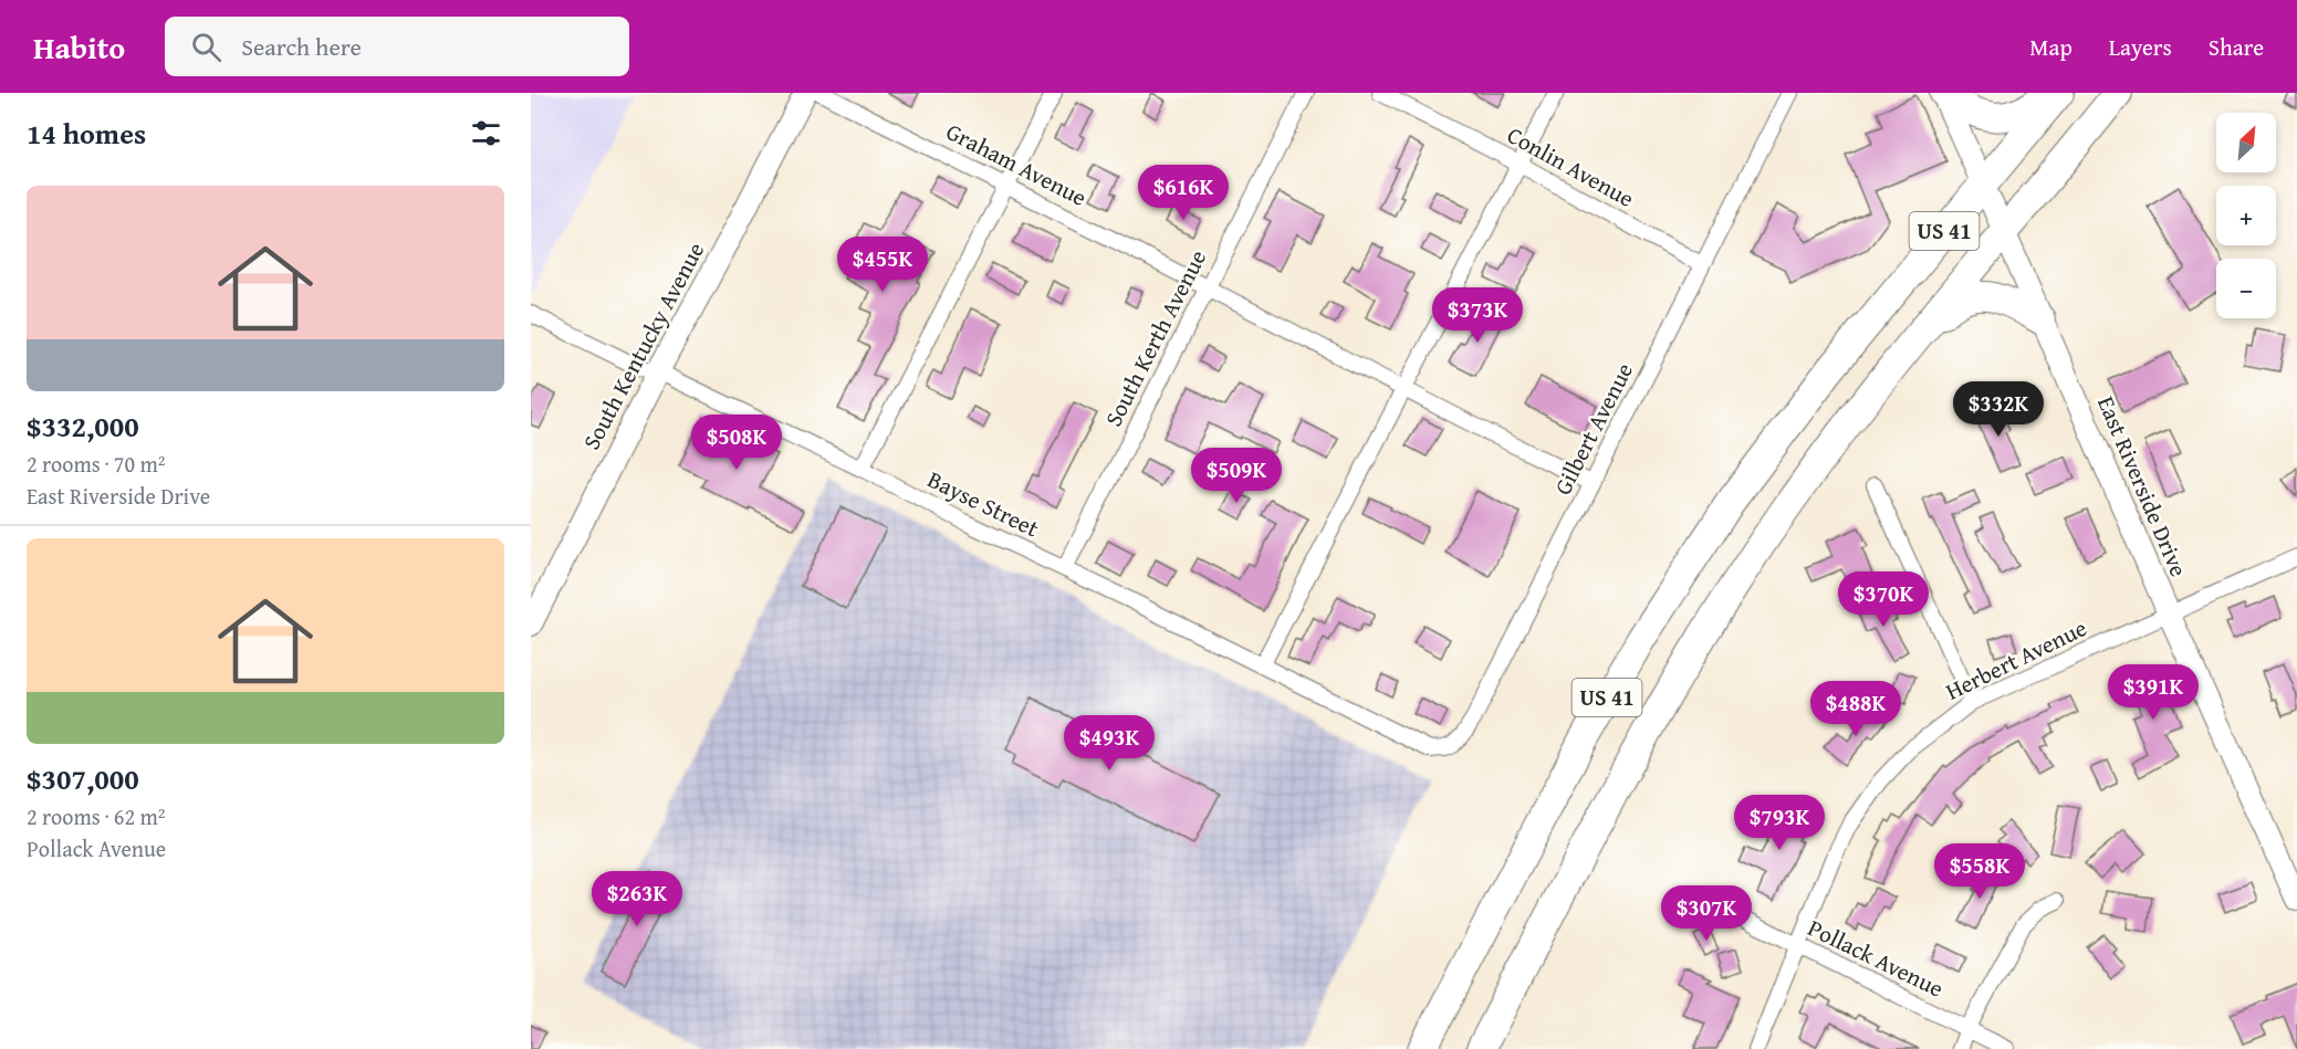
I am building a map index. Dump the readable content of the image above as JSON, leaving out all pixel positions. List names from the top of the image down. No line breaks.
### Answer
{"streets":{"highway":["US 41"],"street":["Graham Avenue","Conlin Avenue","South Kerth Avenue","South Kentucky Avenue","Gilbert Avenue","East Riverside Drive","Bayse Street","Herbert Avenue","Pollack Avenue"]},"crossings":[["Graham Avenue","South Kerth Avenue"],["Graham Avenue","Gilbert Avenue"],["Conlin Avenue","Gilbert Avenue"],["US 41","East Riverside Drive"],["South Kerth Avenue","Bayse Street"],["South Kentucky Avenue","Bayse Street"],["Gilbert Avenue","Bayse Street"],["East Riverside Drive","Herbert Avenue"],["Herbert Avenue","Pollack Avenue"]],"north":"top right","page":{"header":"Habito","search":"Search here","nav":["Map","Layers","Share"],"heading":"14 homes","map_buttons":["+","−"],"price":["$616K","$455K","$373K","$332K","$508K","$509K","$370K","$391K","$488K","$493K","$793K","$558K","$263K","$307K"],"list":[{"name":"$332,000","note":"2 rooms · 70 m² · East Riverside Drive"},{"name":"$307,000","note":"2 rooms · 62 m² · Pollack Avenue"}]}}
